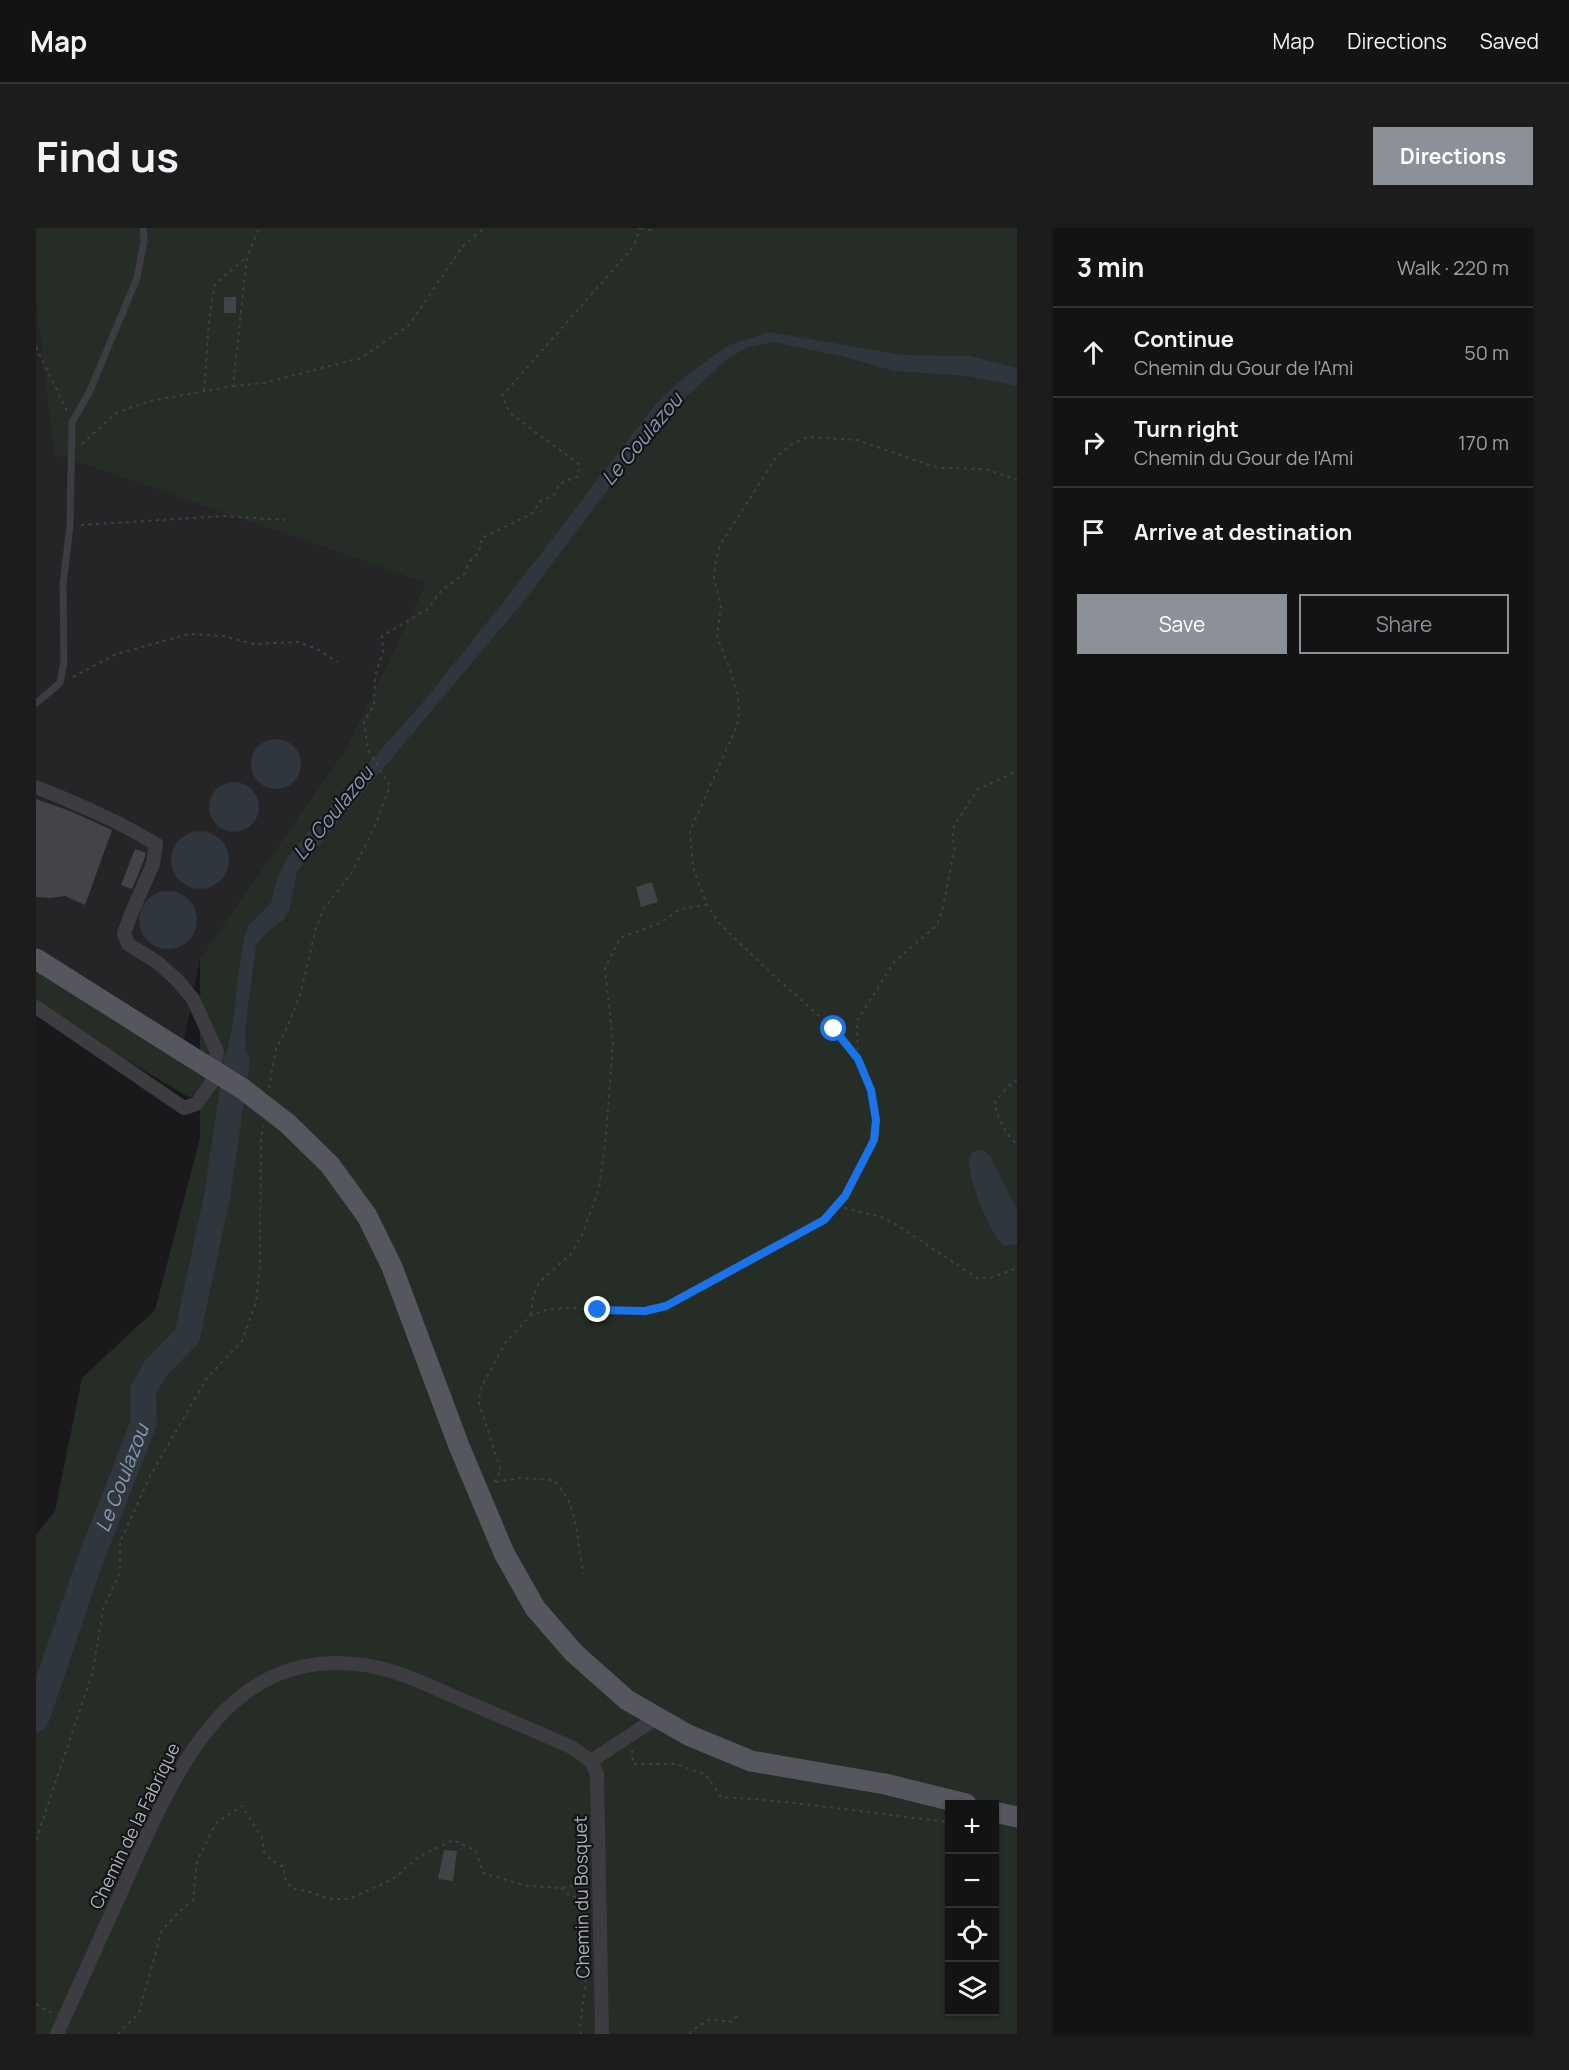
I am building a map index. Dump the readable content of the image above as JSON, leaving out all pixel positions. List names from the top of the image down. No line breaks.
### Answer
{"streets":{"street":["Chemin de la Fabrique","Chemin du Bosquet"]},"crossings":[["Chemin de la Fabrique","Chemin du Bosquet"]],"water":["Le Coulazou"],"page":{"header":"Map","nav":["Map","Directions","Saved"],"title":"Find us","buttons":["Directions",["Save","Share"]],"heading":["3 min","Walk · 220 m"],"list":[["Continue","Chemin du Gour de l'Ami","50 m"],["Turn right","Chemin du Gour de l'Ami","170 m"],"Arrive at destination"],"map_buttons":["+","−"]}}
